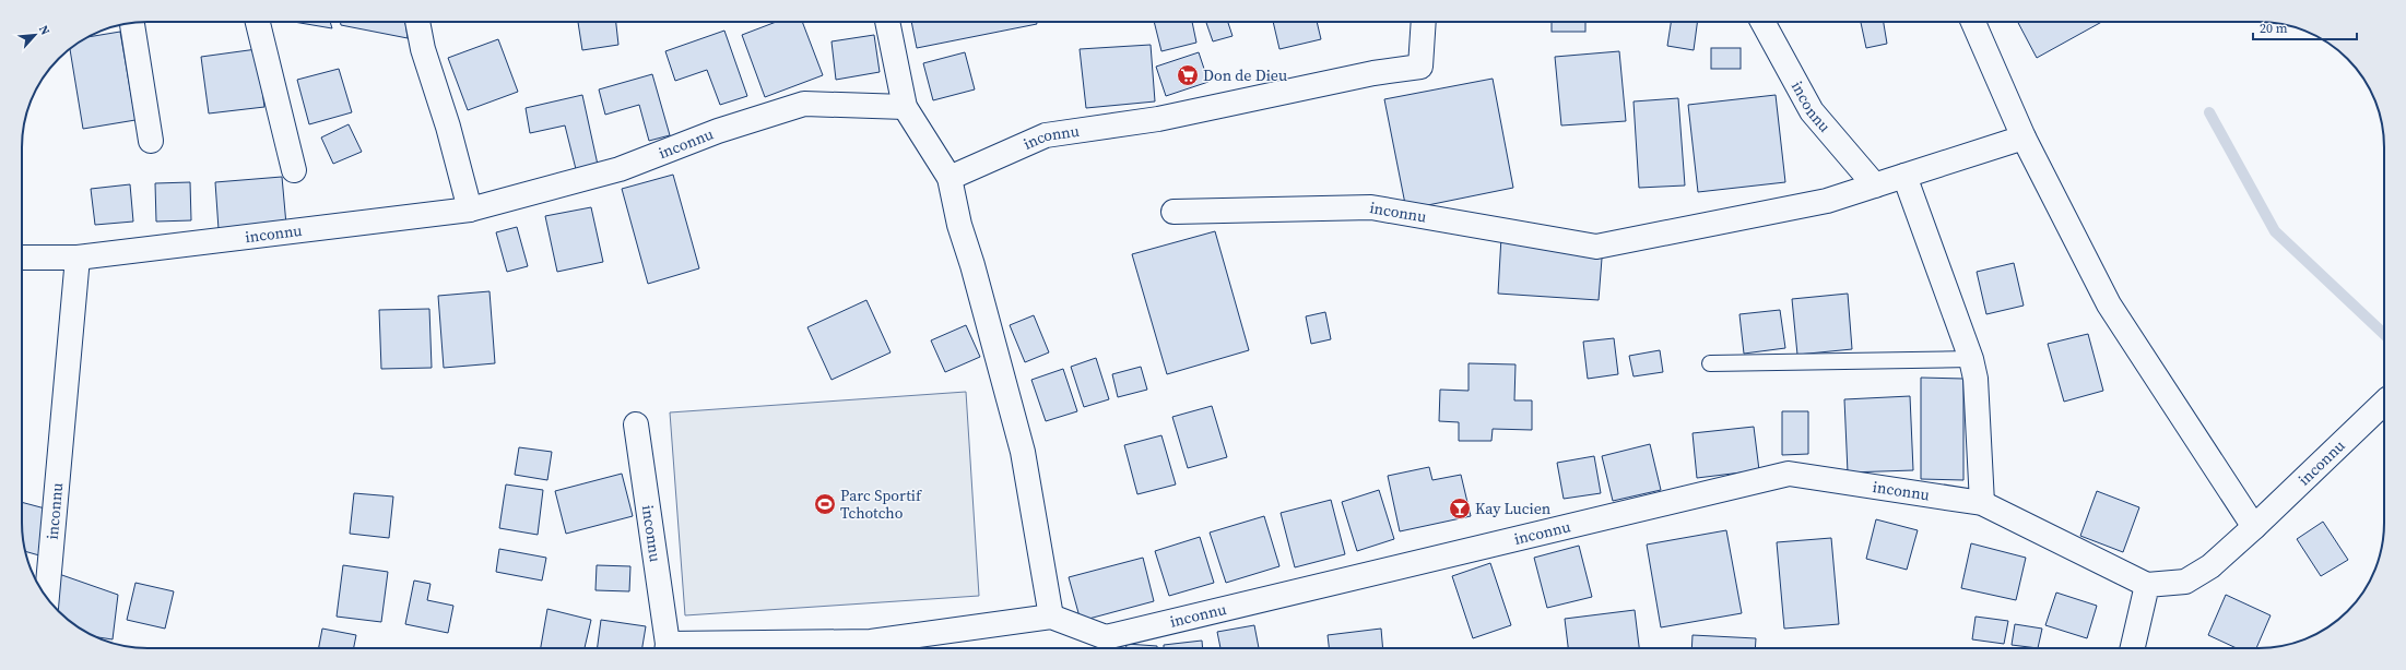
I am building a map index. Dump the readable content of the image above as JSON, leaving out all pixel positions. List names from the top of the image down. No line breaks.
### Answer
{"streets":{"street":["inconnu"]},"places":{"supermarket":["Don de Dieu"],"sports":["Parc Sportif Tchotcho"],"bar":["Kay Lucien"]},"scale_bar":"20 m","north":"top right"}
